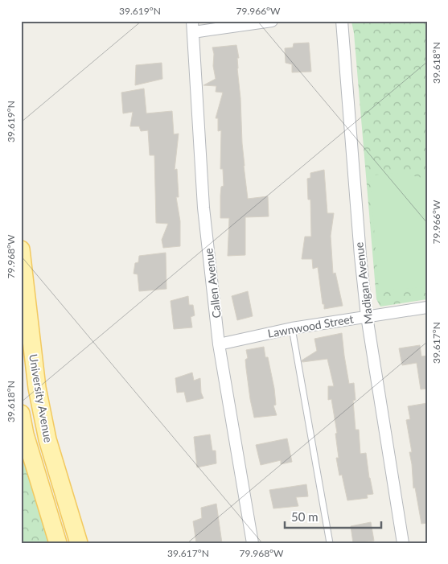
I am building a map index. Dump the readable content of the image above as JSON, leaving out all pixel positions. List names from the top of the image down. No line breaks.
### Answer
{"streets":{"main road":["University Avenue"],"street":["Callen Avenue","Madigan Avenue","Lawnwood Street"]},"crossings":[["Callen Avenue","Lawnwood Street"],["Madigan Avenue","Lawnwood Street"]],"scale_bar":"50 m","coordinates":["39.619°N","79.966°W","39.618°N","79.968°W","39.617°N"]}
